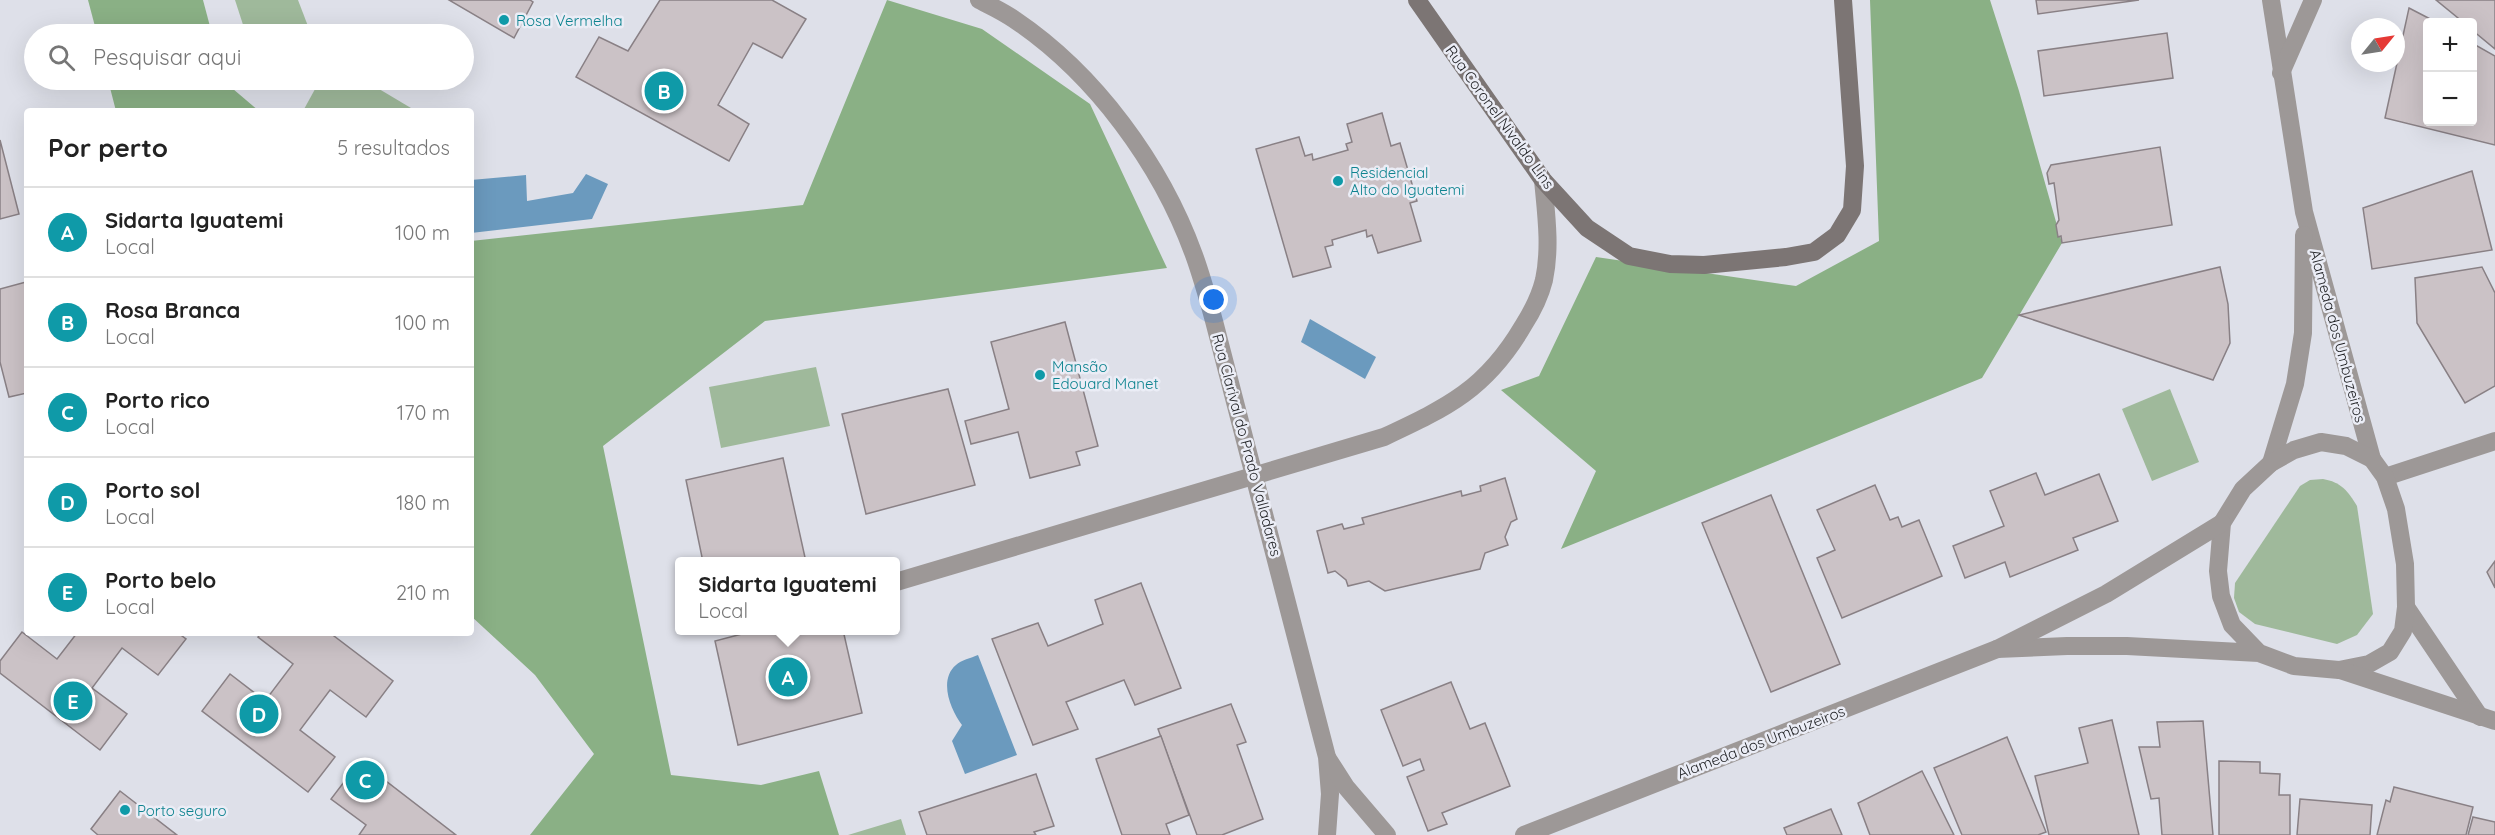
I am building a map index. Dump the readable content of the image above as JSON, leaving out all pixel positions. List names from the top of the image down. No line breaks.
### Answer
{"streets":{"street":["Rua Coronel Nivaldo Lins","Alameda dos Umbuzeiros","Rua Clarival do Prado Valladares"]},"places":["Rosa Vermelha","Residencial Alto do Iguatemi","Mansão Edouard Manet","Porto seguro"],"north":"top right","page":{"map_buttons":["+","−"],"search":"Pesquisar aqui","pins":["B","A","E","D","C"],"heading":["Por perto","5 resultados"],"list":[{"mark":"A","name":"Sidarta Iguatemi","note":"Local","value":"100 m"},{"mark":"B","name":"Rosa Branca","note":"Local","value":"100 m"},{"mark":"C","name":"Porto rico","note":"Local","value":"170 m"},{"mark":"D","name":"Porto sol","note":"Local","value":"180 m"},{"mark":"E","name":"Porto belo","note":"Local","value":"210 m"}],"popup":["Sidarta Iguatemi","Local"]}}
